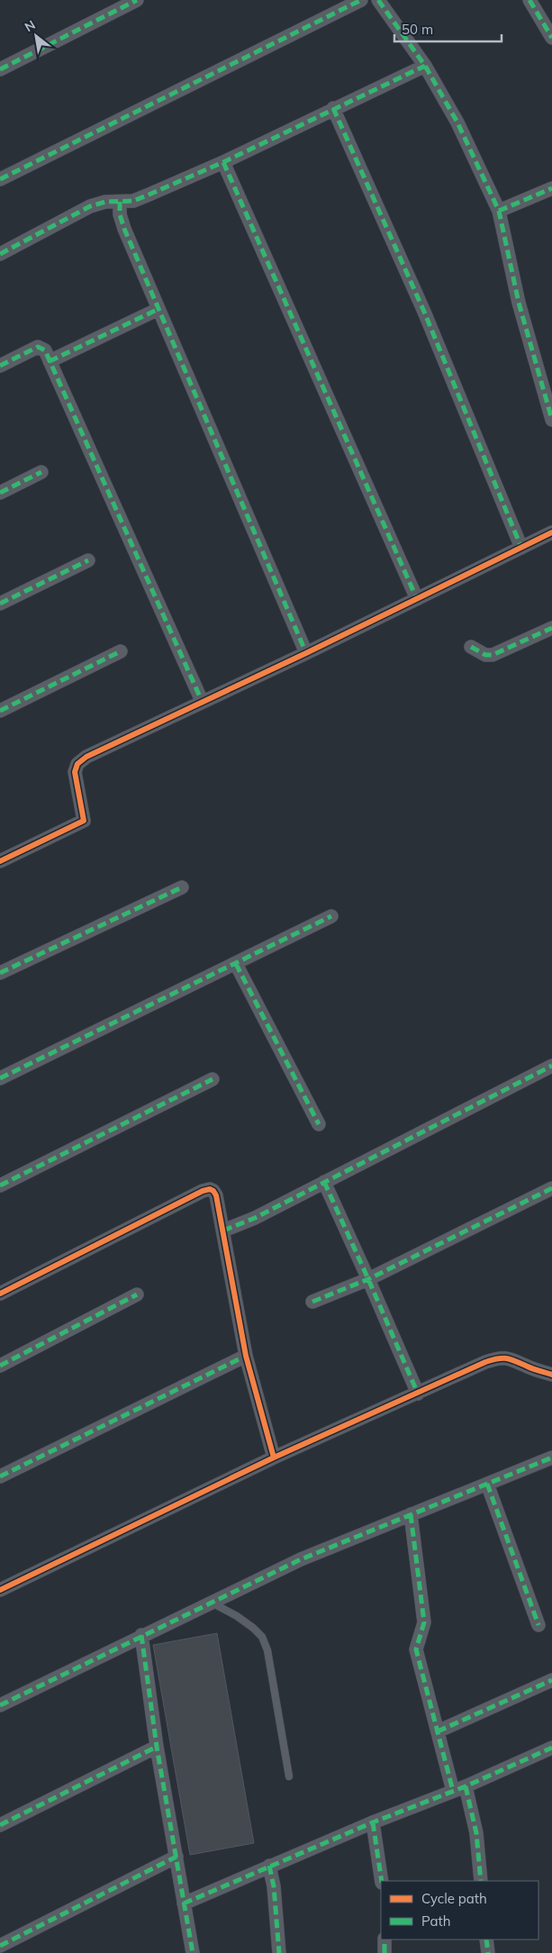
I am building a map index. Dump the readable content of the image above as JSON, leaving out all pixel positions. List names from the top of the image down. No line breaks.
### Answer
{"legend":["Cycle path","Path"],"scale_bar":"50 m","north":"top left"}
